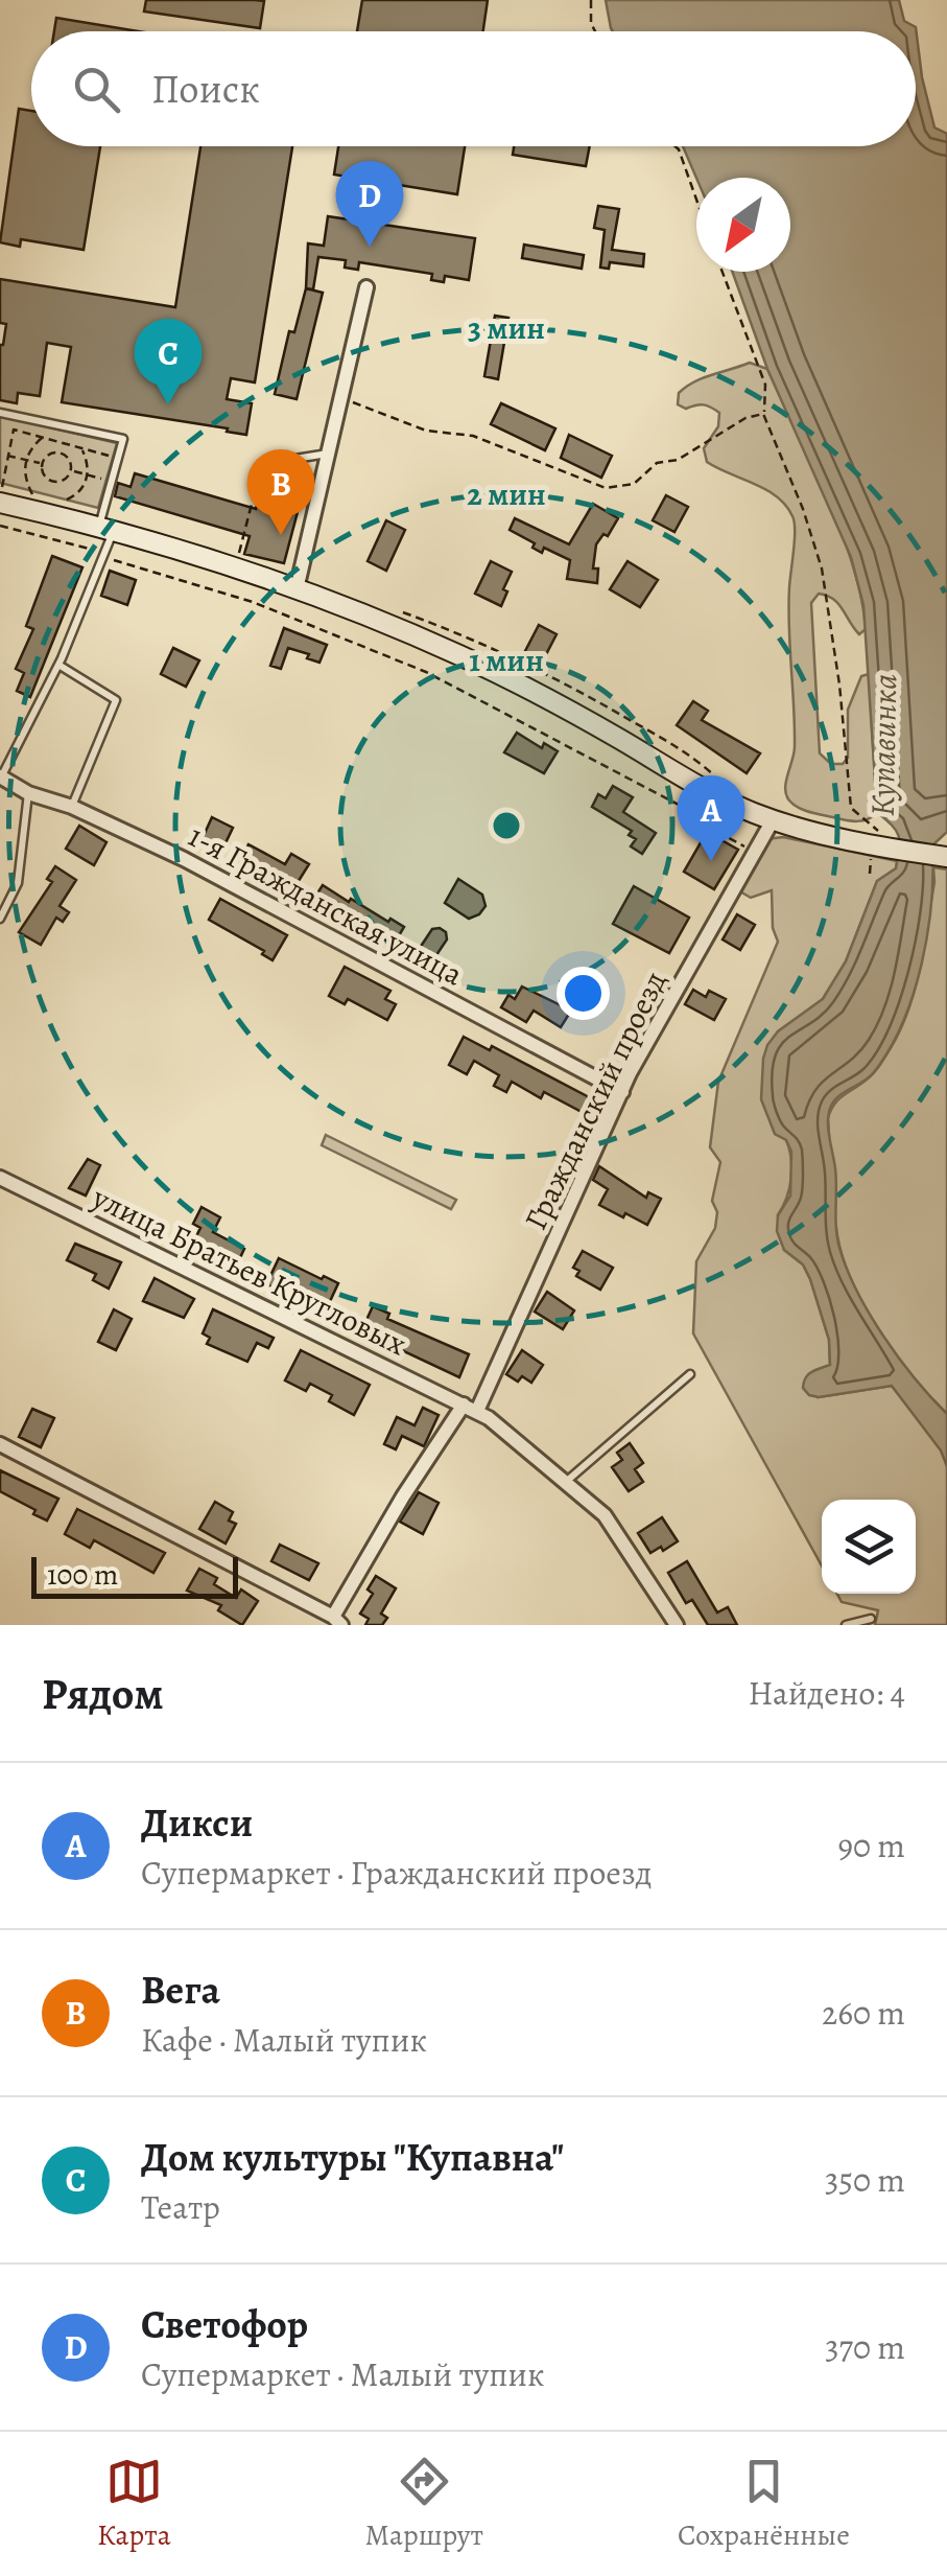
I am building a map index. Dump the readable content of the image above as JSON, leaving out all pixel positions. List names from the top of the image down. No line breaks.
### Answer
{"streets":{"street":["1-я Гражданская улица","Гражданский проезд","улица Братьев Кругловых"]},"crossings":[["1-я Гражданская улица","Гражданский проезд"],["Гражданский проезд","улица Братьев Кругловых"]],"water":["Купавинка"],"scale_bar":"100 m","north":"bottom left","page":{"search":"Поиск","pins":["D","C","B","A"],"scale":"100 m","heading":["Рядом","Найдено: 4"],"list":[{"mark":"A","name":"Дикси","note":"Супермаркет · Гражданский проезд","value":"90 m"},{"mark":"B","name":"Вега","note":"Кафе · Малый тупик","value":"260 m"},{"mark":"C","name":"Дом культуры \"Купавна\"","note":"Театр","value":"350 m"},{"mark":"D","name":"Светофор","note":"Супермаркет · Малый тупик","value":"370 m"}],"nav":["Карта","Маршрут","Сохранённые"]},"rings":["3 мин","2 мин","1 мин"]}
